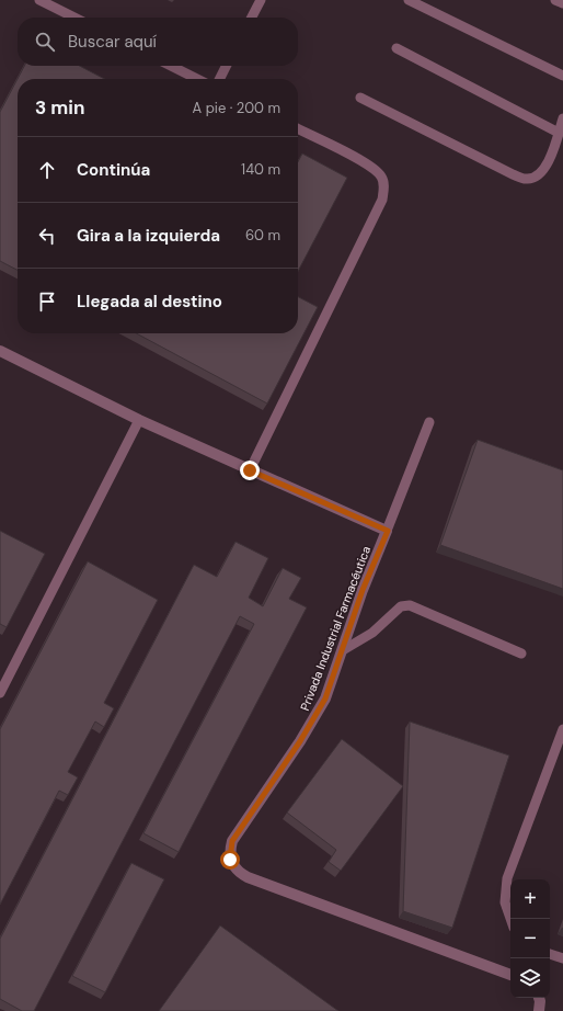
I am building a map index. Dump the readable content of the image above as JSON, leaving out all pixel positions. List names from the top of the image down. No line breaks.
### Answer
{"streets":{"street":["Privada Industrial Farmacéutica"]},"page":{"search":"Buscar aquí","heading":["3 min","A pie · 200 m"],"list":[["Continúa","140 m"],["Gira a la izquierda","60 m"],"Llegada al destino"],"map_buttons":["+","−"]}}
